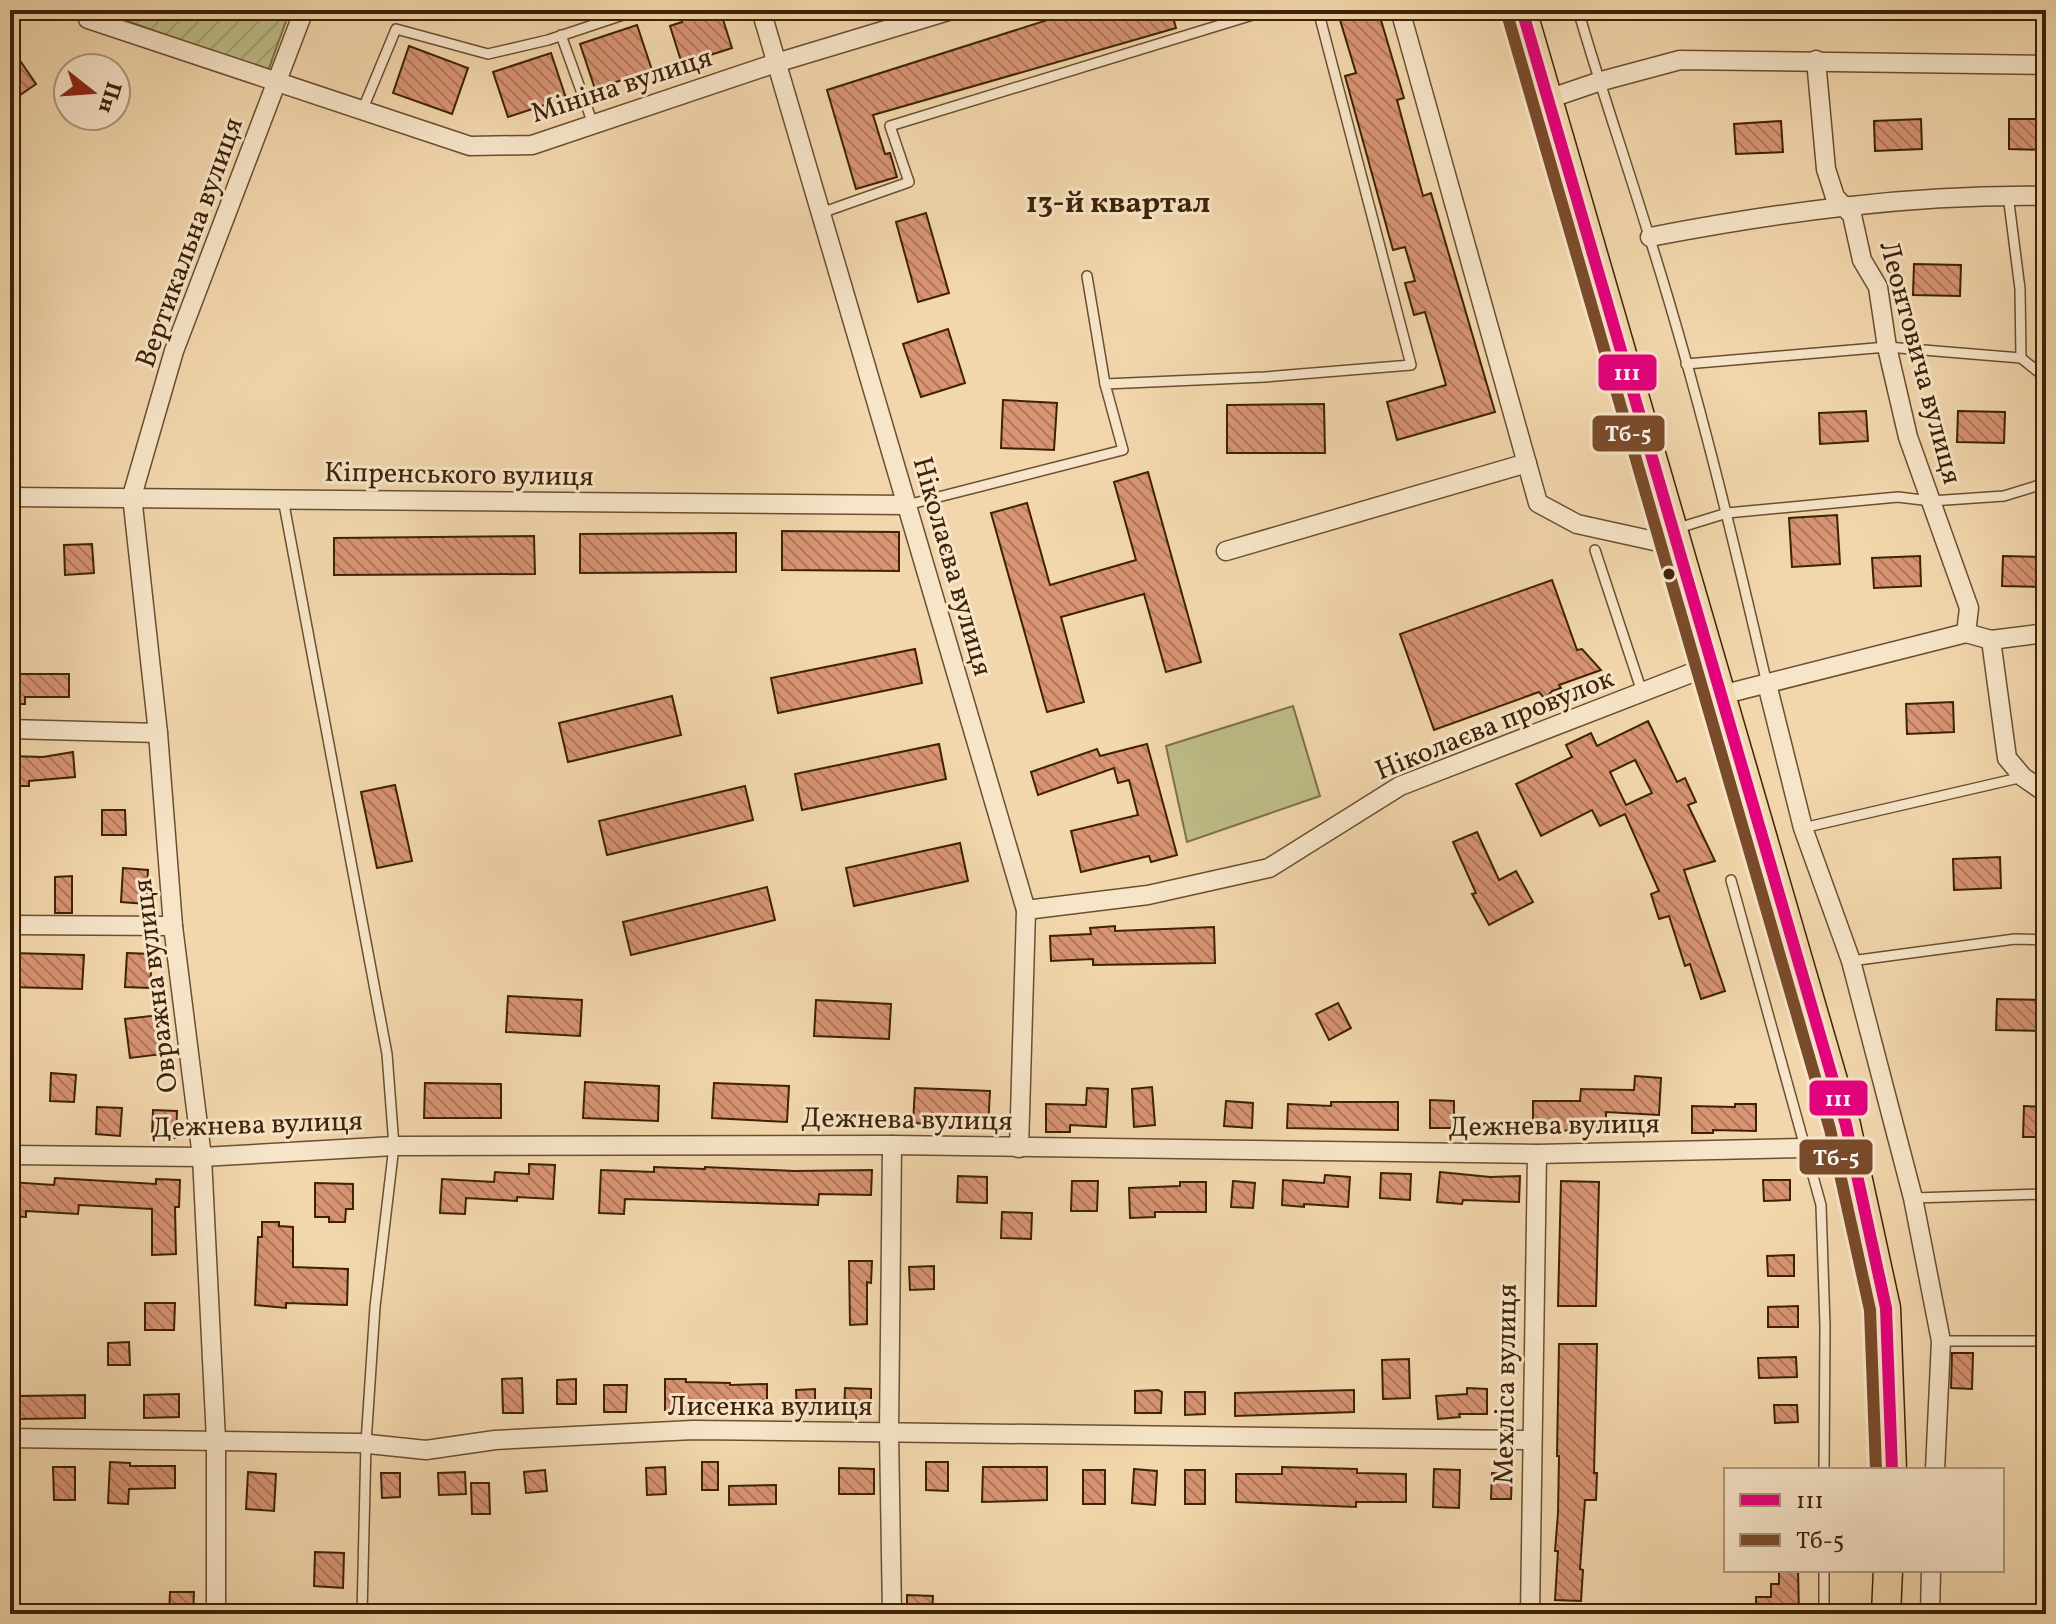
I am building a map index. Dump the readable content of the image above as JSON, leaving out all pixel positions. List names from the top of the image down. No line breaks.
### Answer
{"streets":{"street":["Мініна вулиця","Вертикальна вулиця","Леонтовича вулиця","Кіпренського вулиця","Ніколаєва вулиця","Ніколаєва провулок","Овражна вулиця","Дежнева вулиця","Мехліса вулиця","Лисенка вулиця"]},"crossings":[["Мініна вулиця","Вертикальна вулиця"],["Мініна вулиця","Ніколаєва вулиця"],["Вертикальна вулиця","Кіпренського вулиця"],["Вертикальна вулиця","Овражна вулиця"],["Кіпренського вулиця","Ніколаєва вулиця"],["Кіпренського вулиця","Овражна вулиця"],["Ніколаєва вулиця","Ніколаєва провулок"],["Ніколаєва вулиця","Дежнева вулиця"],["Овражна вулиця","Дежнева вулиця"],["Овражна вулиця","Лисенка вулиця"],["Дежнева вулиця","Мехліса вулиця"],["Мехліса вулиця","Лисенка вулиця"]],"districts":["13-й квартал"],"lines":["transit line 111","transit line Тб-5"],"legend":["111","Тб-5"],"north":"right"}
